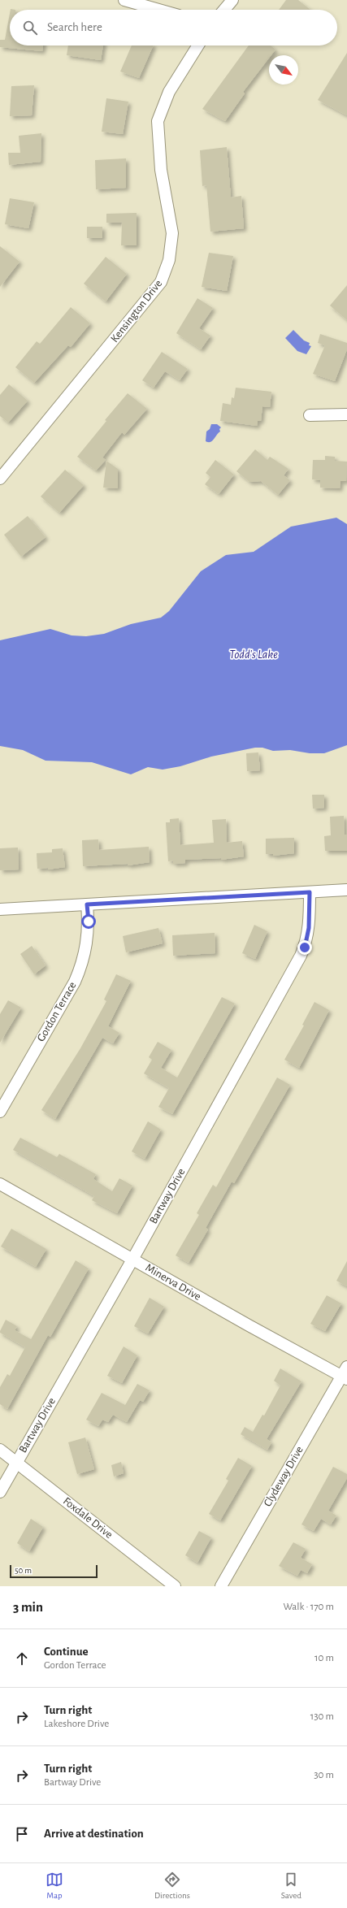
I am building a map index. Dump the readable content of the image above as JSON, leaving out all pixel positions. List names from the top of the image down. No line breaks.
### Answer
{"streets":{"street":["Kensington Drive","Gordon Terrace","Bartway Drive","Minerva Drive","Clydeway Drive","Foxdale Drive"]},"crossings":[["Bartway Drive","Minerva Drive"],["Bartway Drive","Foxdale Drive"],["Minerva Drive","Clydeway Drive"]],"water":["Todd's Lake"],"scale_bar":"50 m","north":"bottom right","page":{"search":"Search here","scale":"50 m","heading":["3 min","Walk · 170 m"],"list":[["Continue","Gordon Terrace","10 m"],["Turn right","Lakeshore Drive","130 m"],["Turn right","Bartway Drive","30 m"],"Arrive at destination"],"nav":["Map","Directions","Saved"]}}
